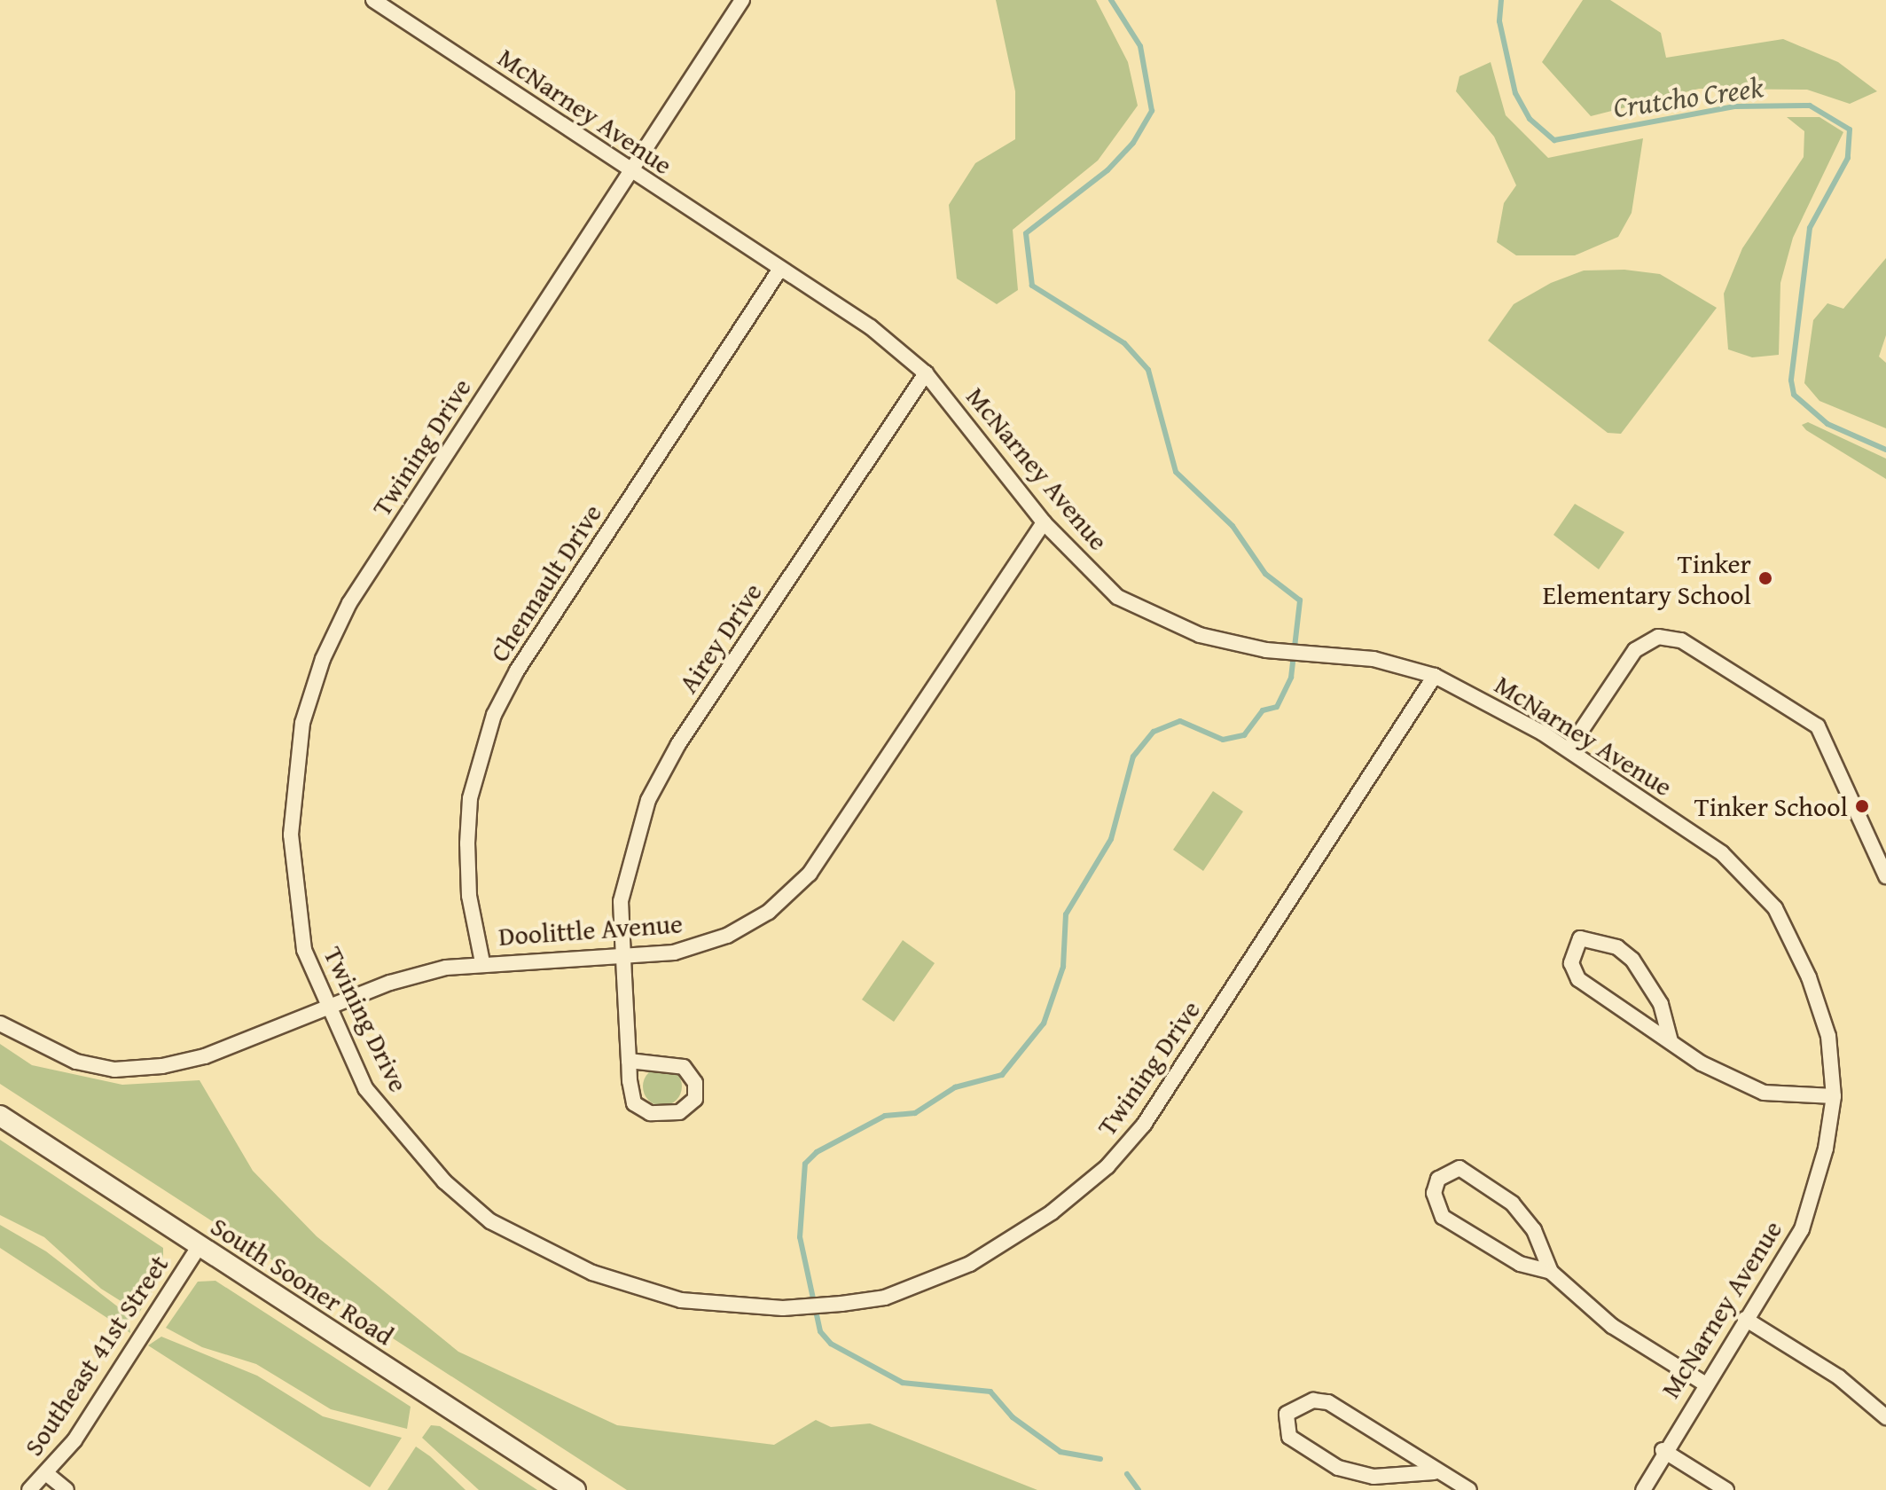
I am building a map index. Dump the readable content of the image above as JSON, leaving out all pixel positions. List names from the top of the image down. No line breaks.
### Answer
{"streets":{"main road":["South Sooner Road"],"street":["McNarney Avenue","Twining Drive","Chennault Drive","Airey Drive","Doolittle Avenue","Southeast 41st Street"]},"crossings":[["McNarney Avenue","Twining Drive"],["McNarney Avenue","Chennault Drive"],["McNarney Avenue","Airey Drive"],["McNarney Avenue","Doolittle Avenue"],["Twining Drive","Doolittle Avenue"],["Chennault Drive","Doolittle Avenue"],["Airey Drive","Doolittle Avenue"],["South Sooner Road","Southeast 41st Street"]],"water":["Crutcho Creek"],"places":["Tinker Elementary School","Tinker School"]}
